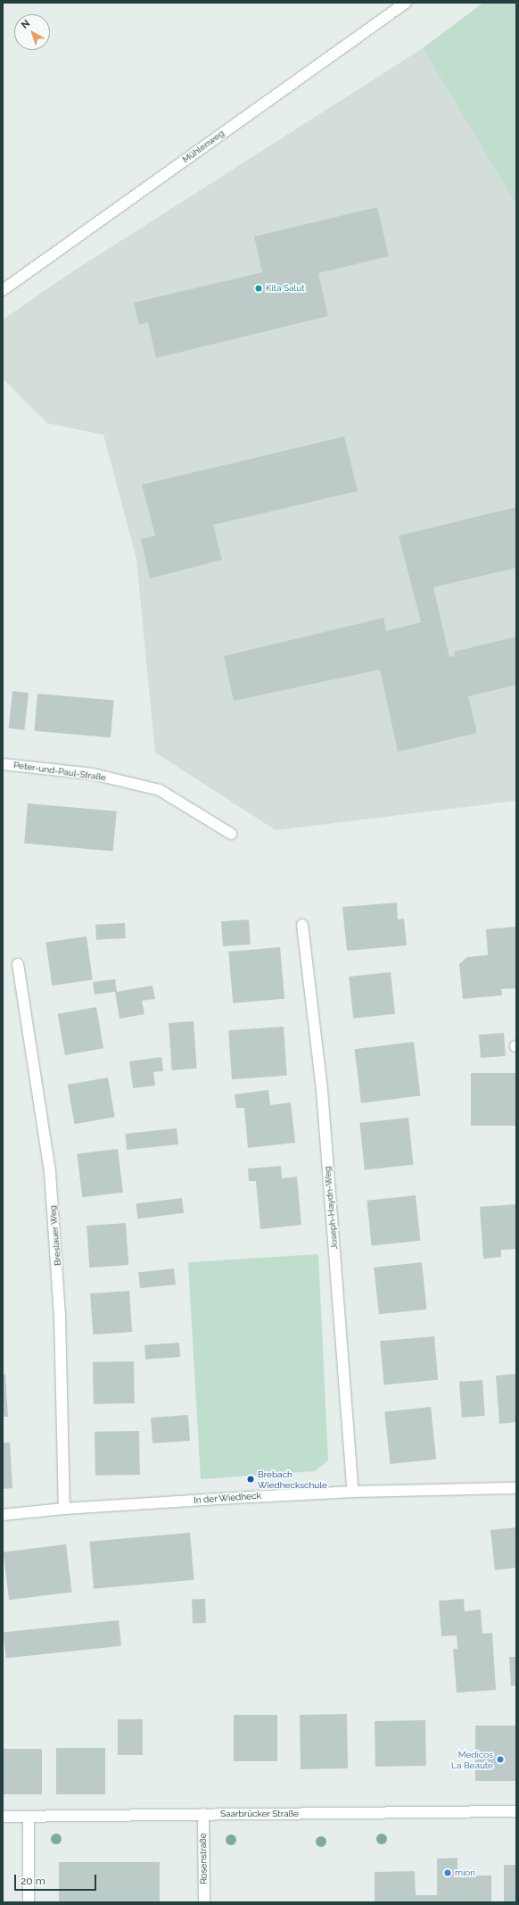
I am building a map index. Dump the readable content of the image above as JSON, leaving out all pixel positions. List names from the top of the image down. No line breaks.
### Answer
{"streets":{"street":["Mühlenweg","Peter-und-Paul-Straße","Joseph-Haydn-Weg","Breslauer Weg","In der Wiedheck","Saarbrücker Straße","Rosenstraße"]},"crossings":[["Joseph-Haydn-Weg","In der Wiedheck"],["Breslauer Weg","In der Wiedheck"],["Saarbrücker Straße","Rosenstraße"]],"places":["Kita Salut","Brebach Wiedheckschule","Medicos La Beaute","miori"],"scale_bar":"20 m","north":"top left"}
